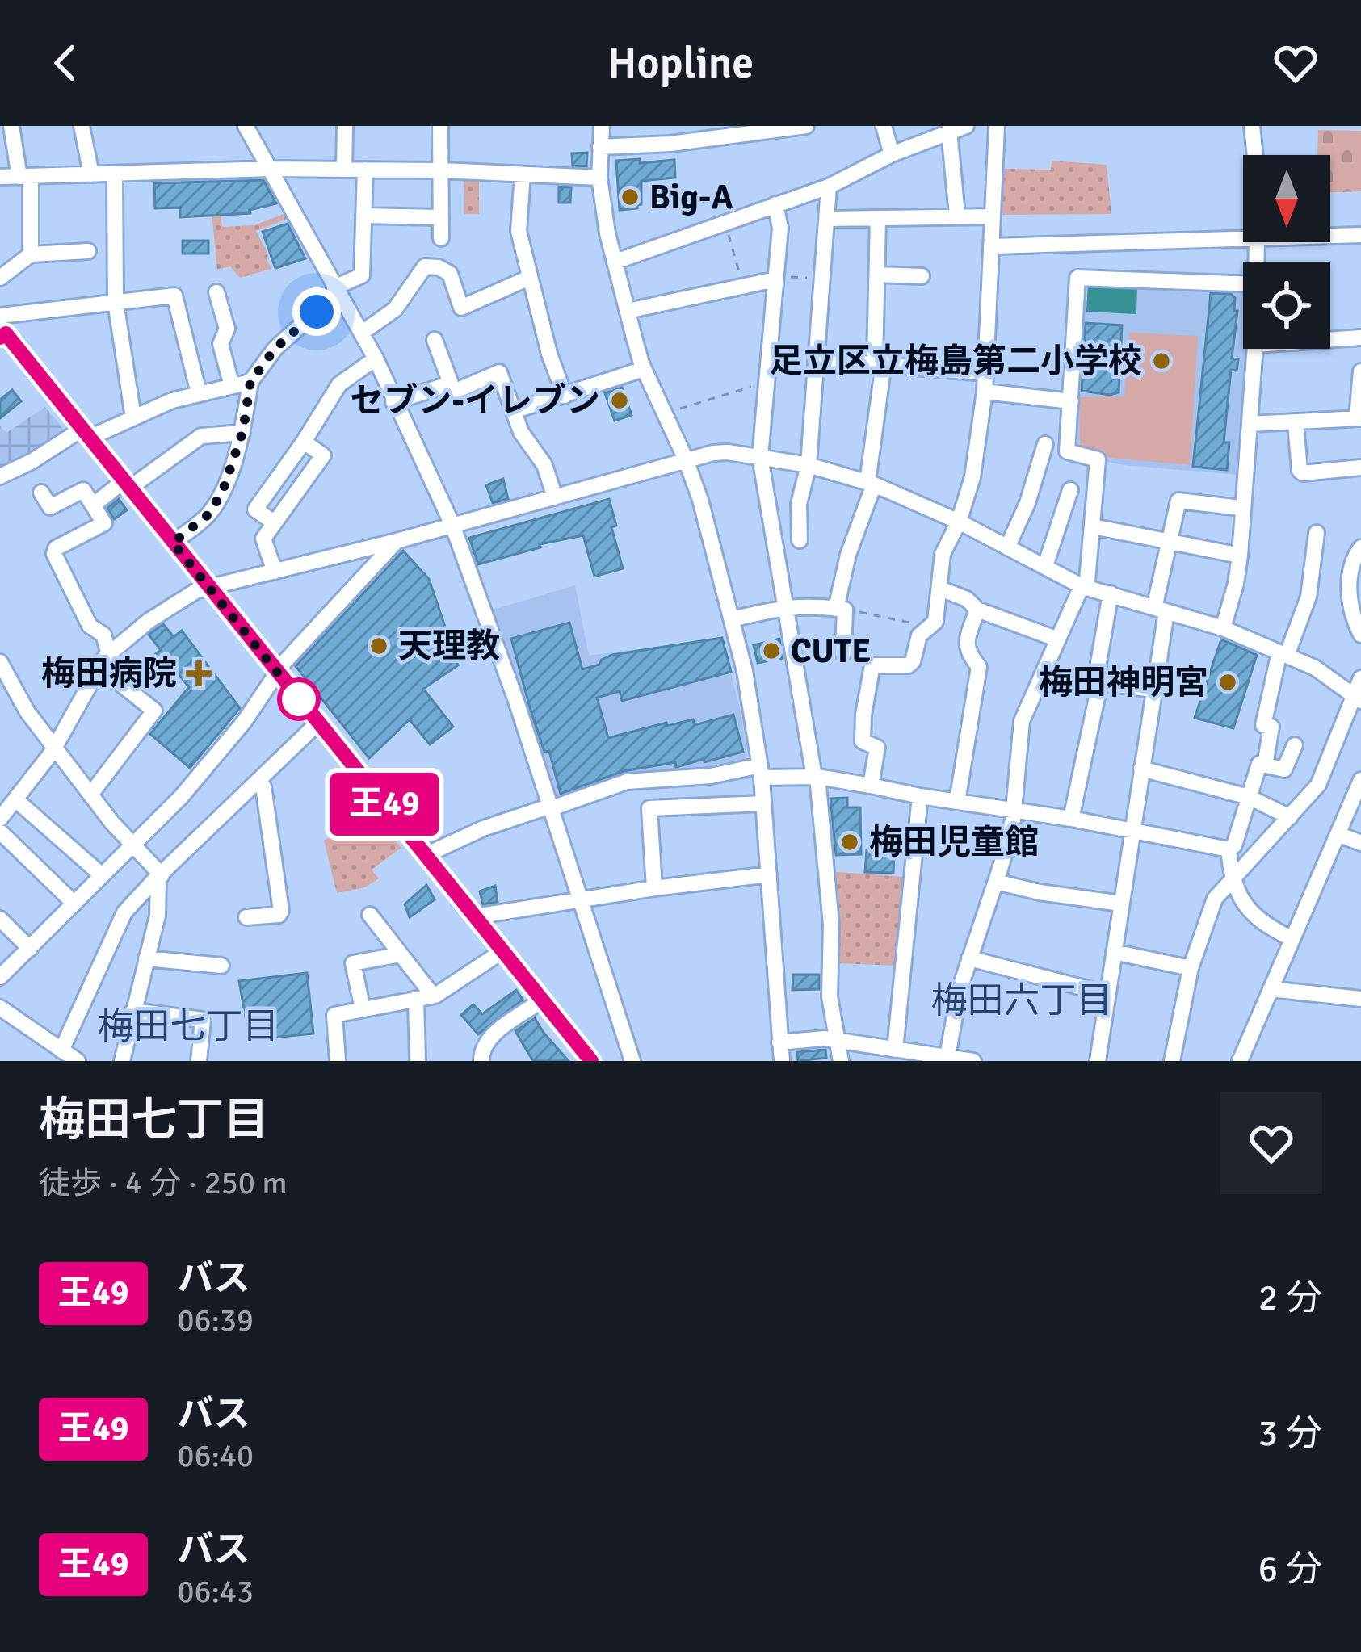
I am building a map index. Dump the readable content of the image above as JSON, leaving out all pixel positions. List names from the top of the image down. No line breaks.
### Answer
{"districts":["梅田六丁目","梅田七丁目"],"places":{"other":["Big-A","足立区立梅島第二小学校","セブン-イレブン","天理教","CUTE","梅田神明宮","梅田児童館"],"health":["梅田病院"]},"lines":["bus line 王49"],"north":"bottom","page":{"header":"Hopline","on_map":"王49","heading":["梅田七丁目","徒歩 · 4 分 · 250 m"],"list":[{"mark":"王49","name":"バス","note":"06:39","value":"2 分"},{"mark":"王49","name":"バス","note":"06:40","value":"3 分"},{"mark":"王49","name":"バス","note":"06:43","value":"6 分"}]}}
